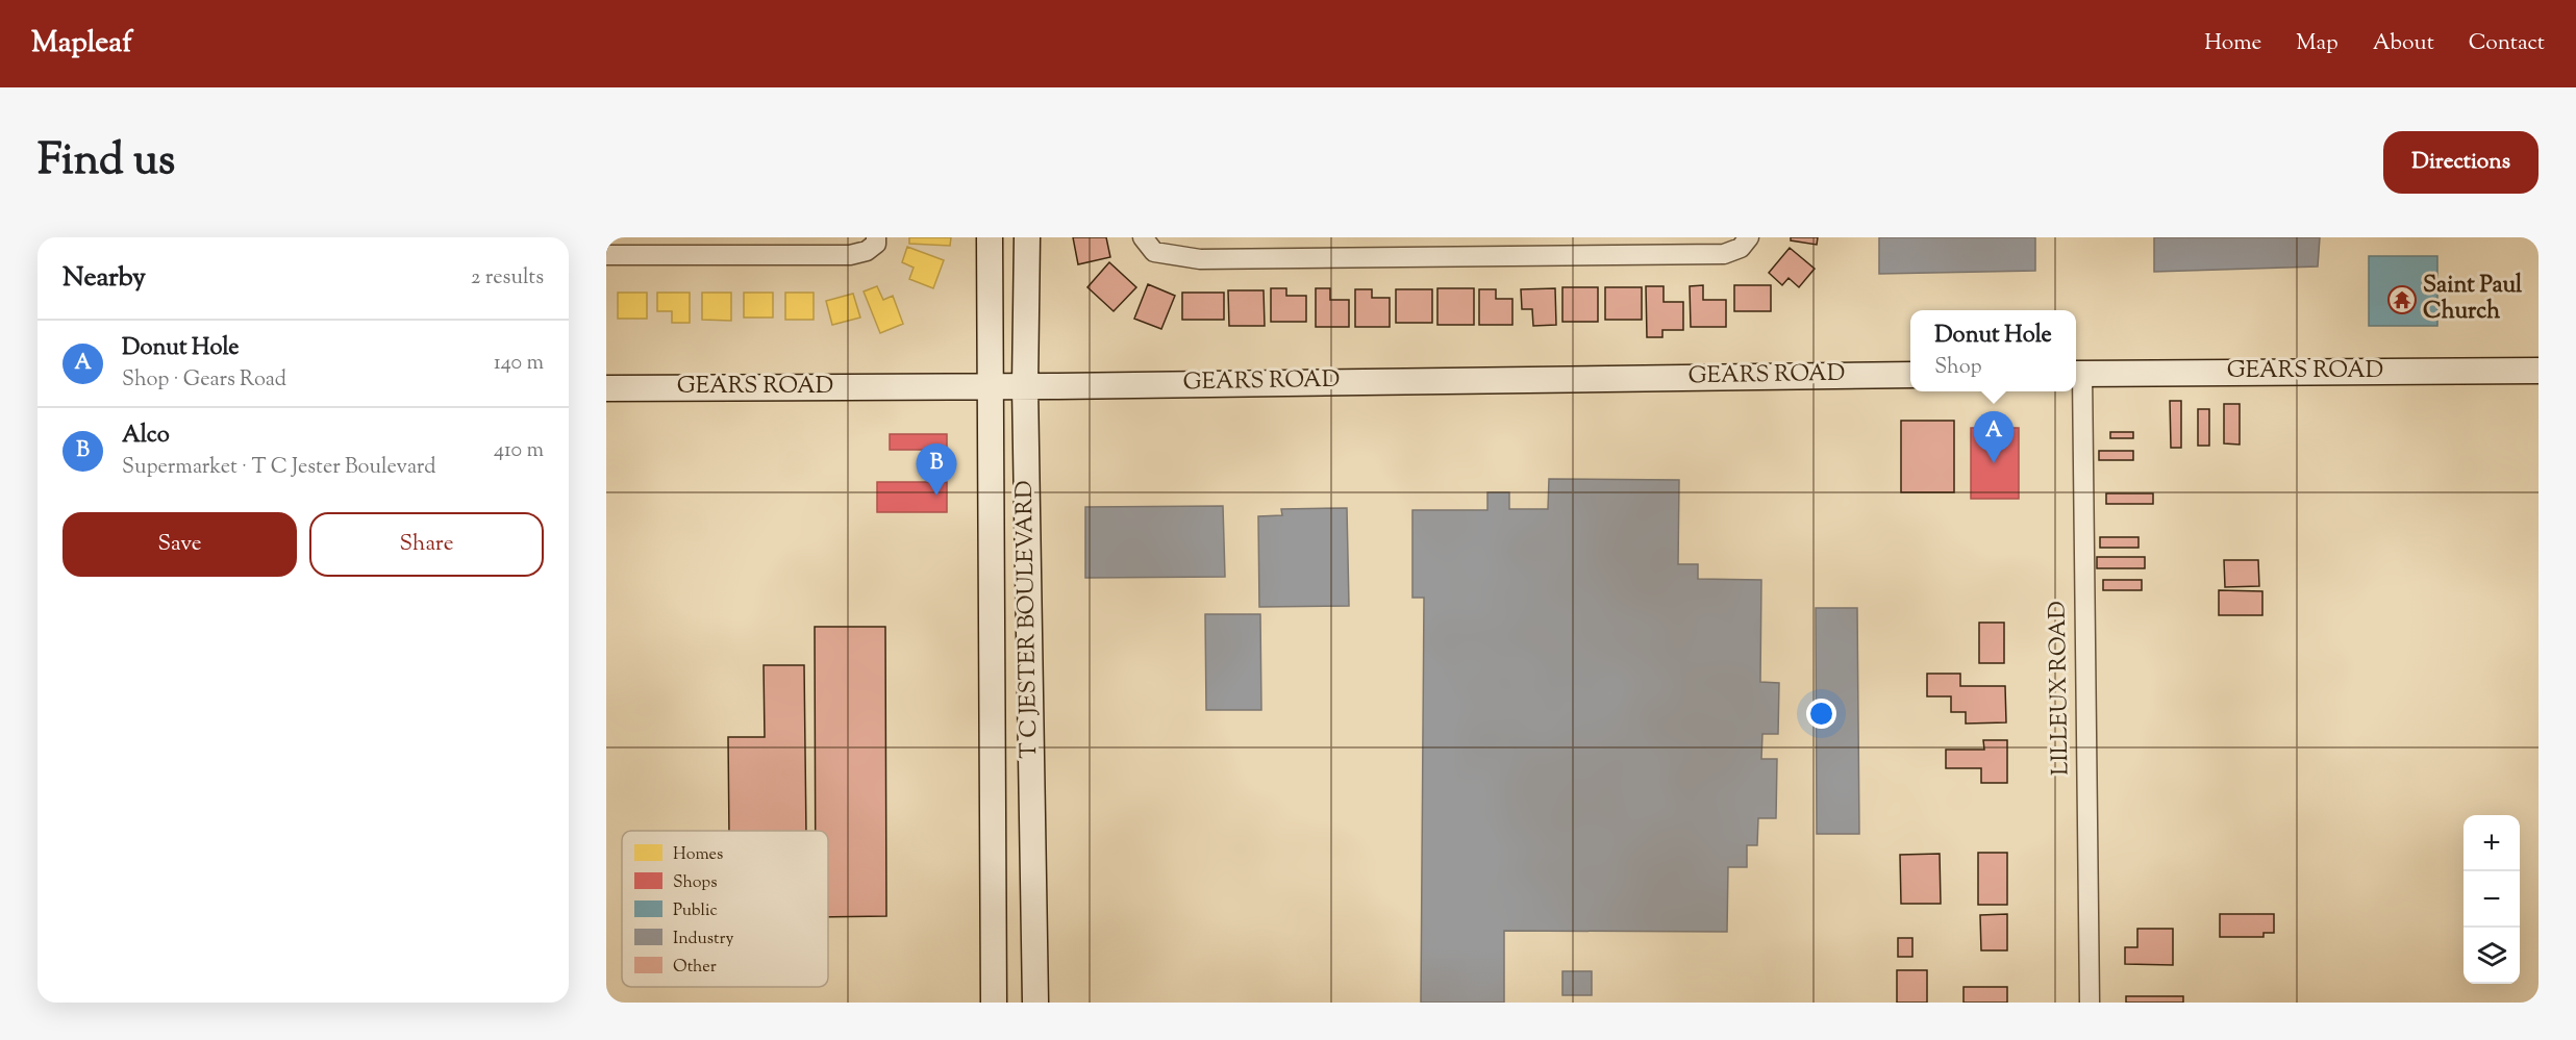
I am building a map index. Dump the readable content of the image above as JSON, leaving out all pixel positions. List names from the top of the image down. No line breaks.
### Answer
{"streets":{"main road":["GEARS ROAD","T C JESTER BOULEVARD"],"street":["LILLEUX ROAD"]},"crossings":[["GEARS ROAD","T C JESTER BOULEVARD"],["GEARS ROAD","LILLEUX ROAD"]],"places":{"temple":["Saint Paul Church"]},"legend":["Homes","Shops","Public","Industry","Other"],"page":{"header":"Mapleaf","nav":["Home","Map","About","Contact"],"title":"Find us","buttons":["Directions",["Save","Share"]],"heading":["Nearby","2 results"],"popup":["Donut Hole","Shop"],"list":[{"mark":"A","name":"Donut Hole","note":"Shop · Gears Road","value":"140 m"},{"mark":"B","name":"Alco","note":"Supermarket · T C Jester Boulevard","value":"410 m"}],"pins":["A","B"],"map_buttons":["+","−"]}}
